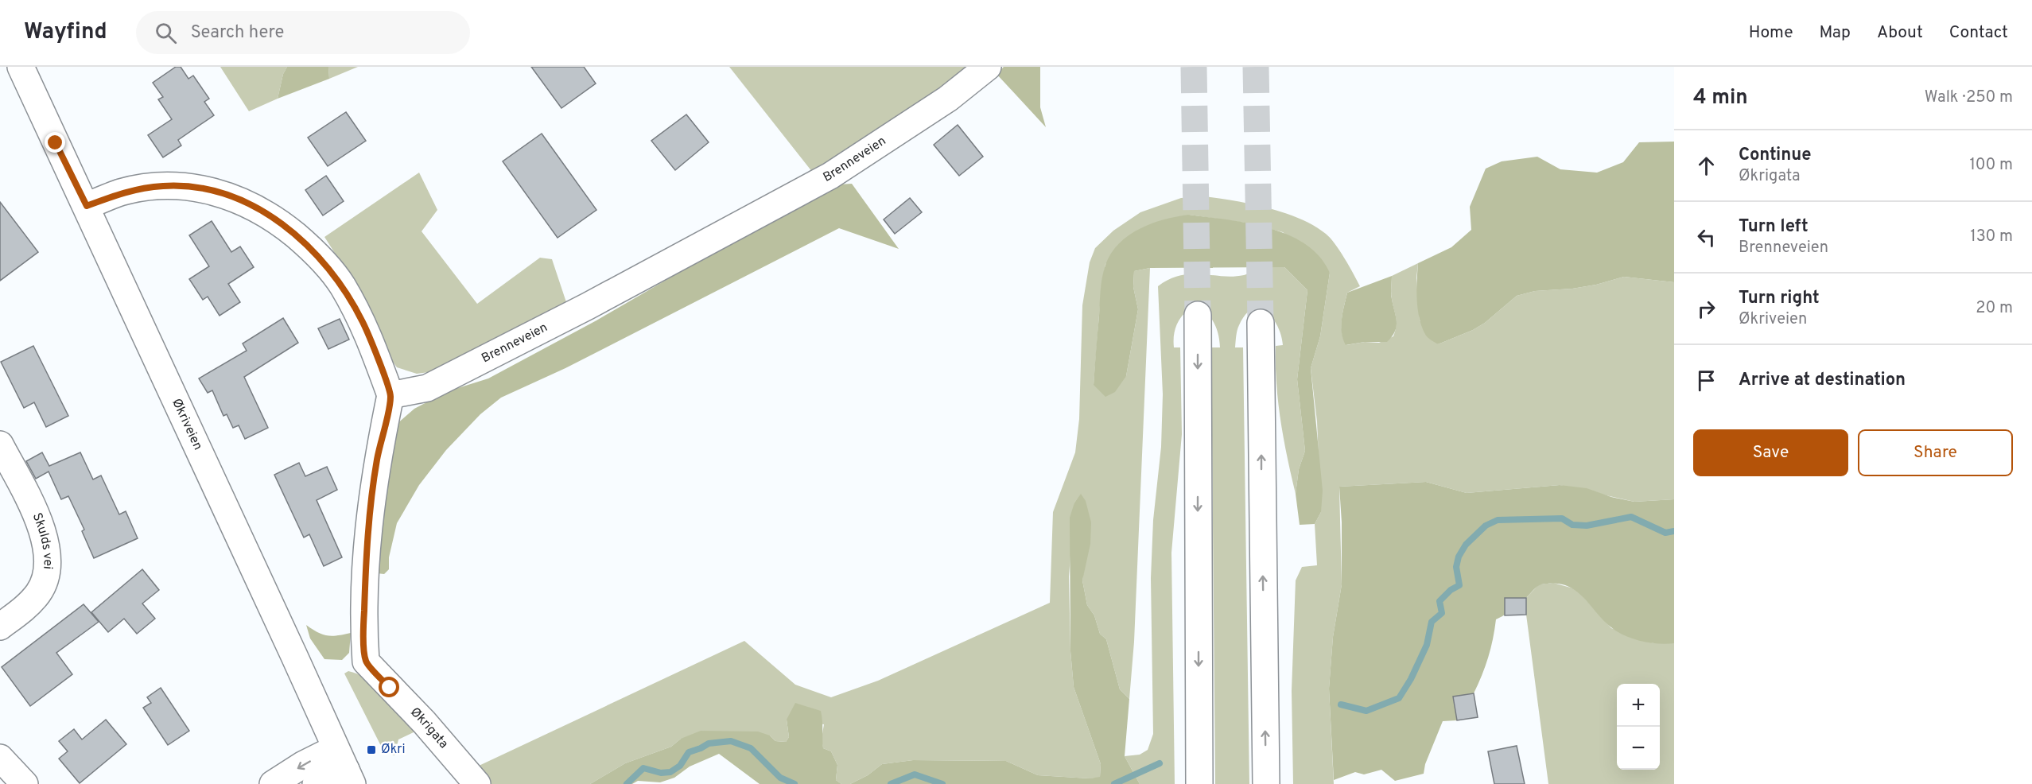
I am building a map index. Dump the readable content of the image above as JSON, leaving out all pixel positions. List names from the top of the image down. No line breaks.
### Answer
{"streets":{"main road":["Brenneveien","Økriveien","Skulds vei","Økrigata"]},"crossings":[["Brenneveien","Økrigata"]],"places":{"transit":["Økri"]},"page":{"header":"Wayfind","search":"Search here","nav":["Home","Map","About","Contact"],"heading":["4 min","Walk · 250 m"],"list":[["Continue","Økrigata","100 m"],["Turn left","Brenneveien","130 m"],["Turn right","Økriveien","20 m"],"Arrive at destination"],"buttons":["Save","Share"],"map_buttons":["+","−"]}}
